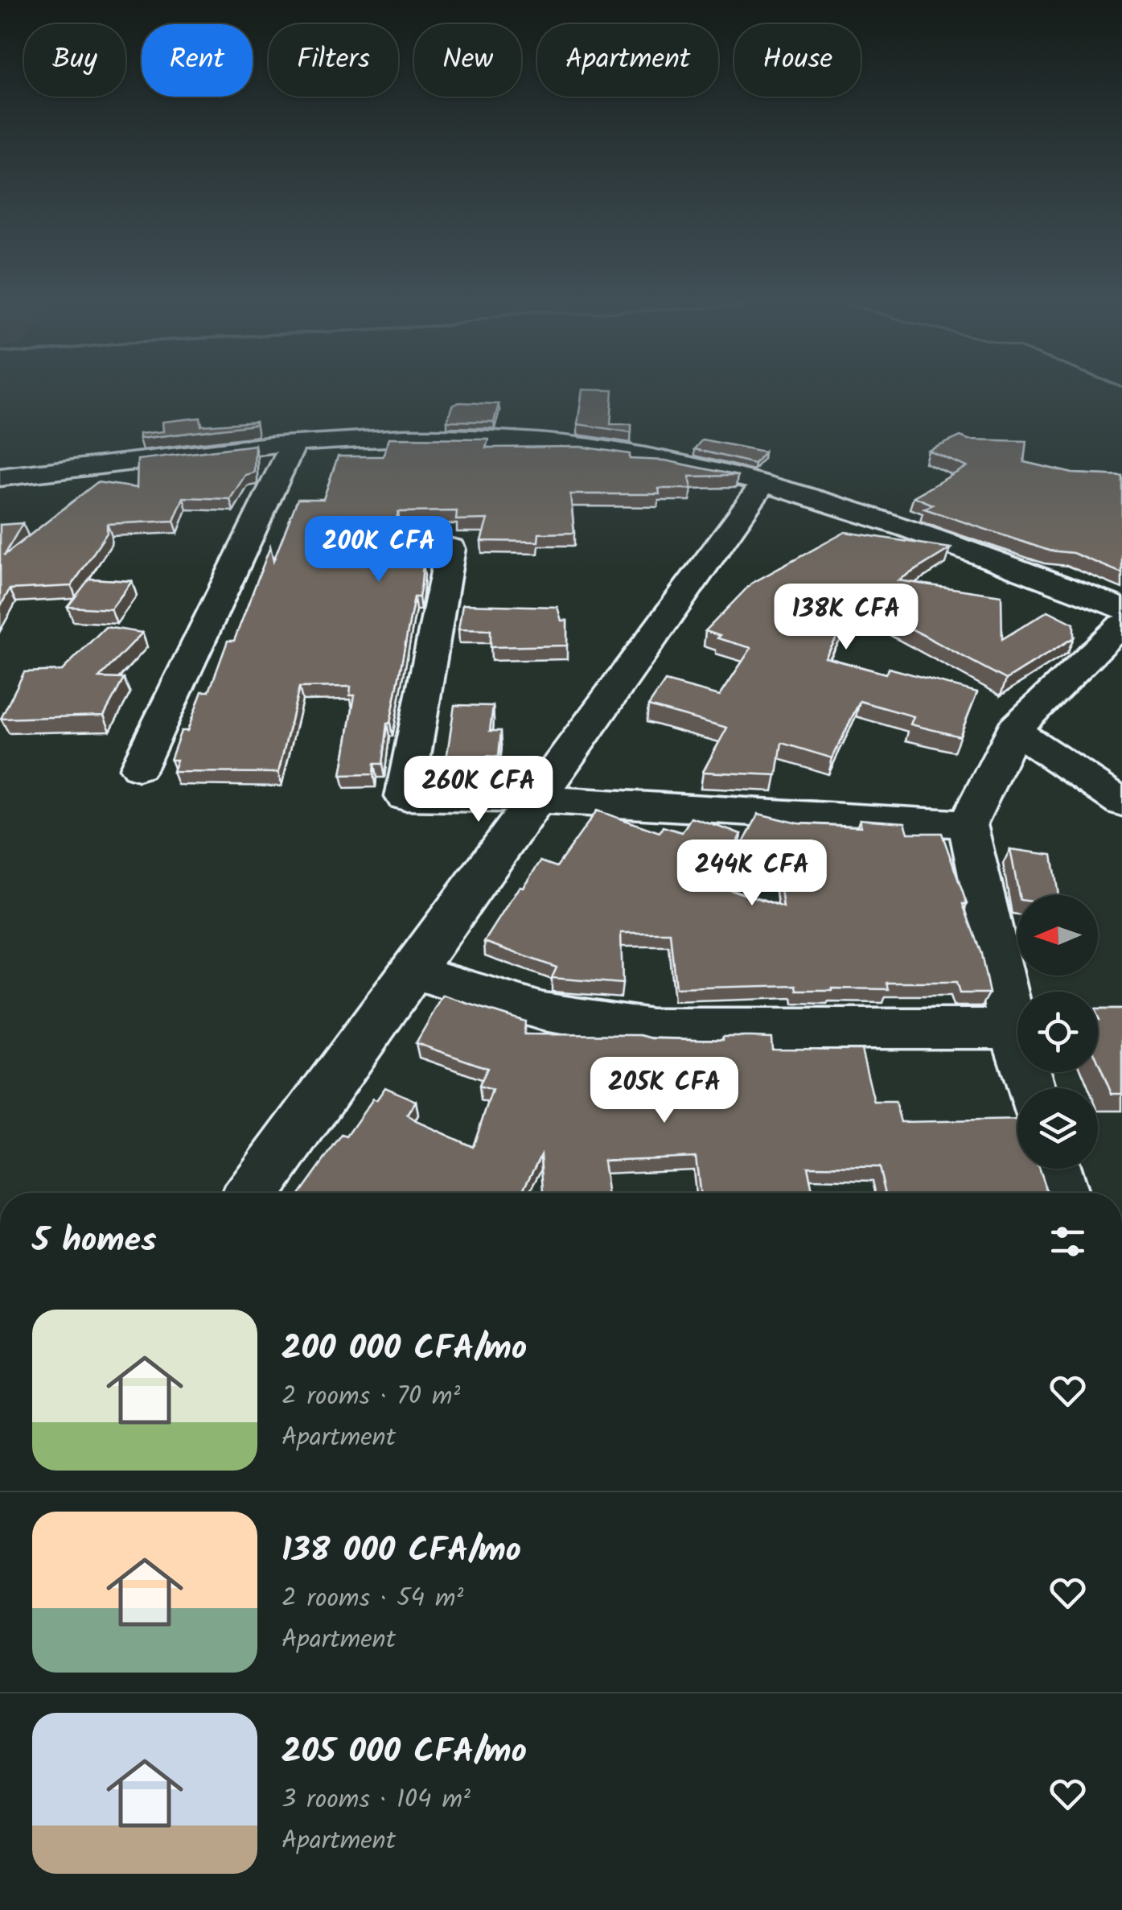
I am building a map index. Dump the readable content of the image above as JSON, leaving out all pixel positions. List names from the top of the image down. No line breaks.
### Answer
{"north":"left","page":{"chip":["Buy","Rent","Filters","New","Apartment","House"],"price":["200K CFA","138K CFA","260K CFA","244K CFA","205K CFA"],"heading":"5 homes","list":[{"name":"200 000 CFA/mo","note":"2 rooms · 70 m² · Apartment"},{"name":"138 000 CFA/mo","note":"2 rooms · 54 m² · Apartment"},{"name":"205 000 CFA/mo","note":"3 rooms · 104 m² · Apartment"}]}}
